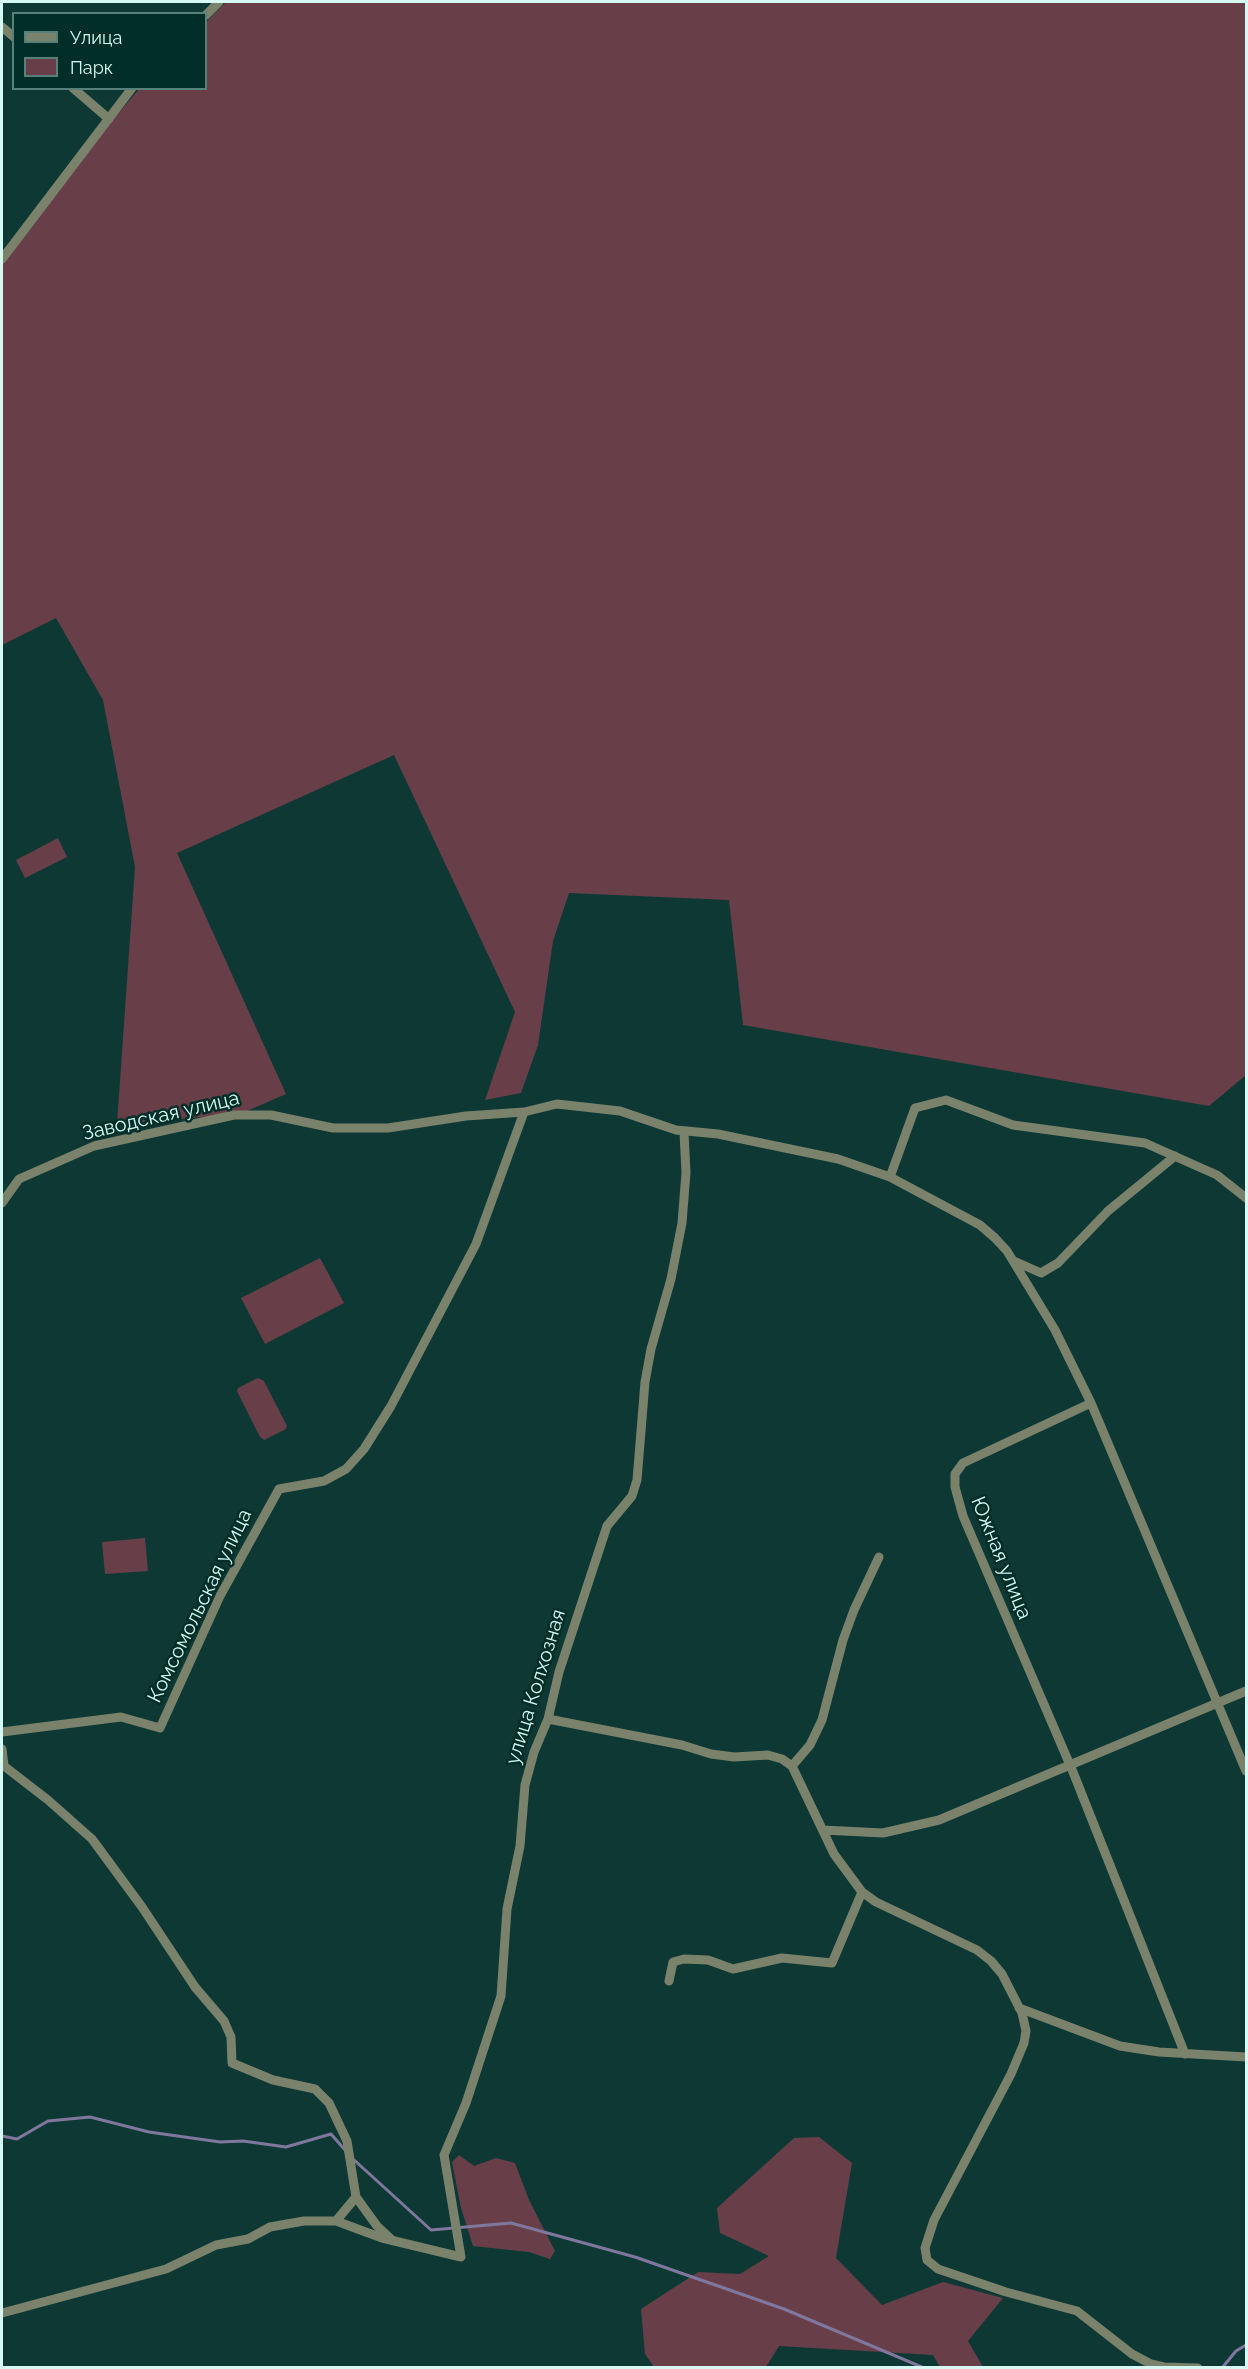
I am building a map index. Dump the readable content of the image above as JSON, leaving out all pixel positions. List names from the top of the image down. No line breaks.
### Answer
{"streets":{"street":["Заводская улица","Южная улица","Комсомольская улица","улица Колхозная"]},"crossings":[["Заводская улица","Комсомольская улица"],["Заводская улица","улица Колхозная"]],"legend":["Улица","Парк"]}
